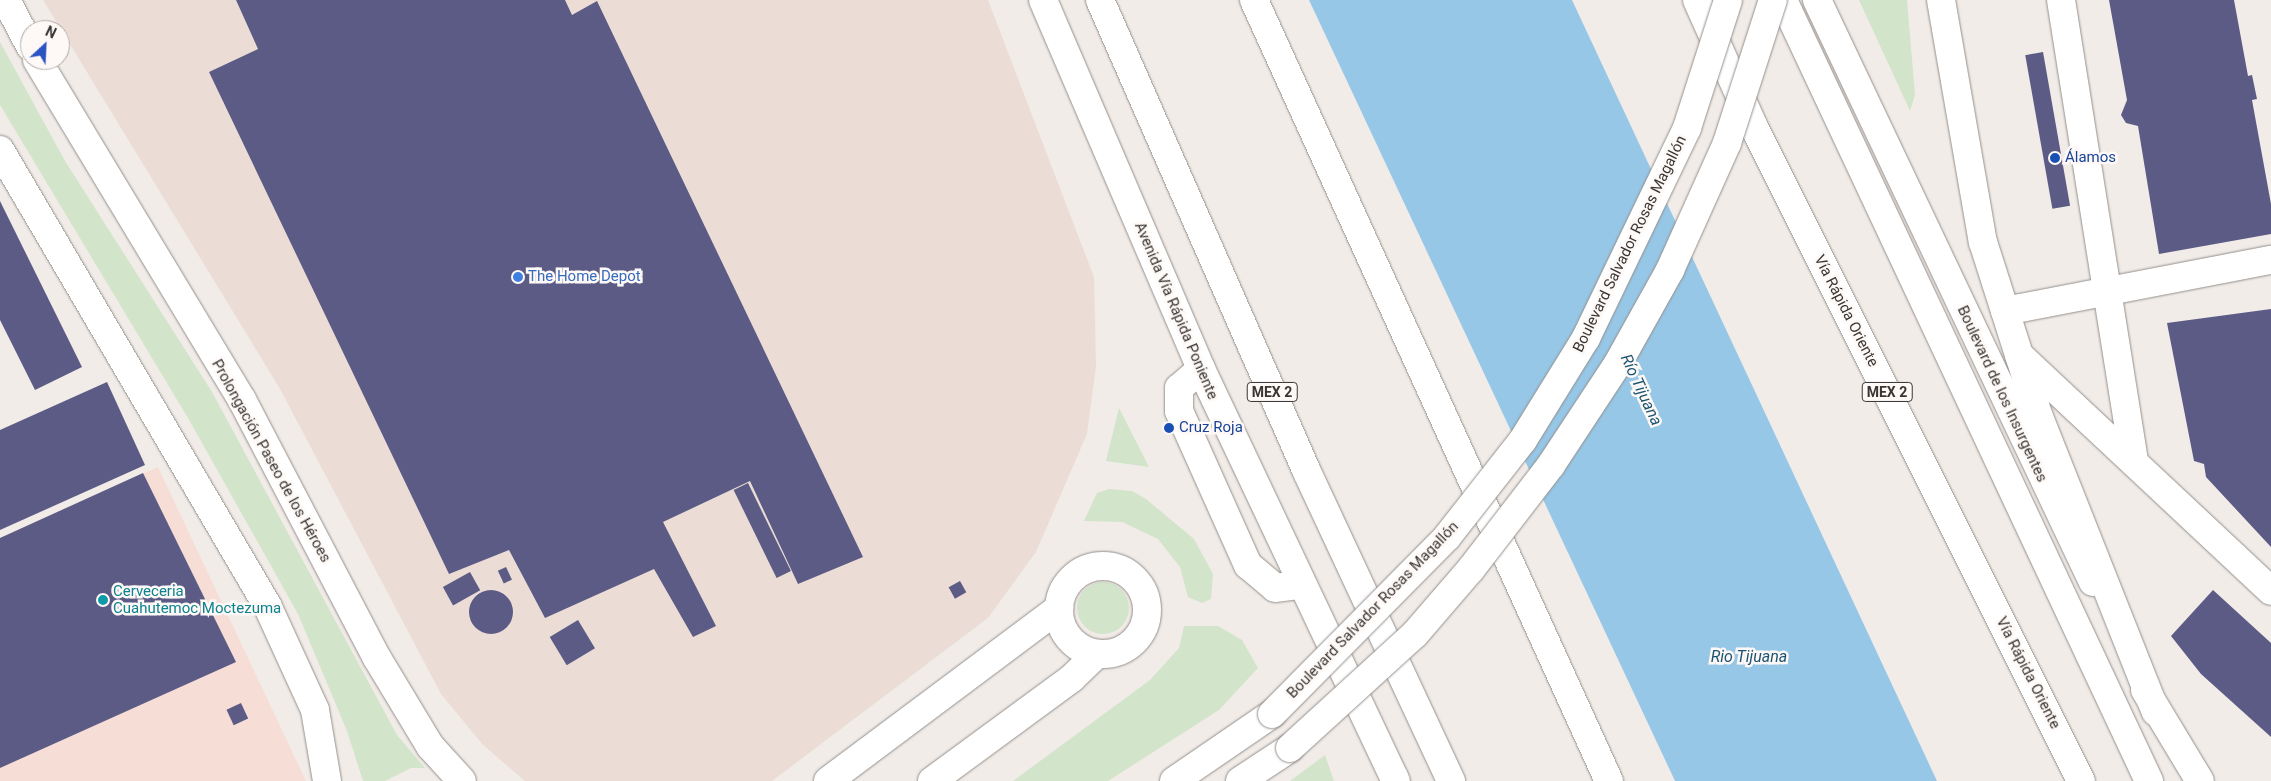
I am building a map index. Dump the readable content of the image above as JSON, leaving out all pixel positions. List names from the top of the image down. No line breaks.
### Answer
{"streets":{"main road":["Boulevard Salvador Rosas Magallón","Avenida Vía Rápida Poniente","Vía Rápida Oriente","MEX 2","Boulevard de los Insurgentes","Prolongación Paseo de los Héroes"]},"water":["Río Tijuana","Rio Tijuana"],"places":["Álamos","The Home Depot","Cruz Roja","Cerveceria Cuahutemoc Moctezuma"],"north":"top right"}
